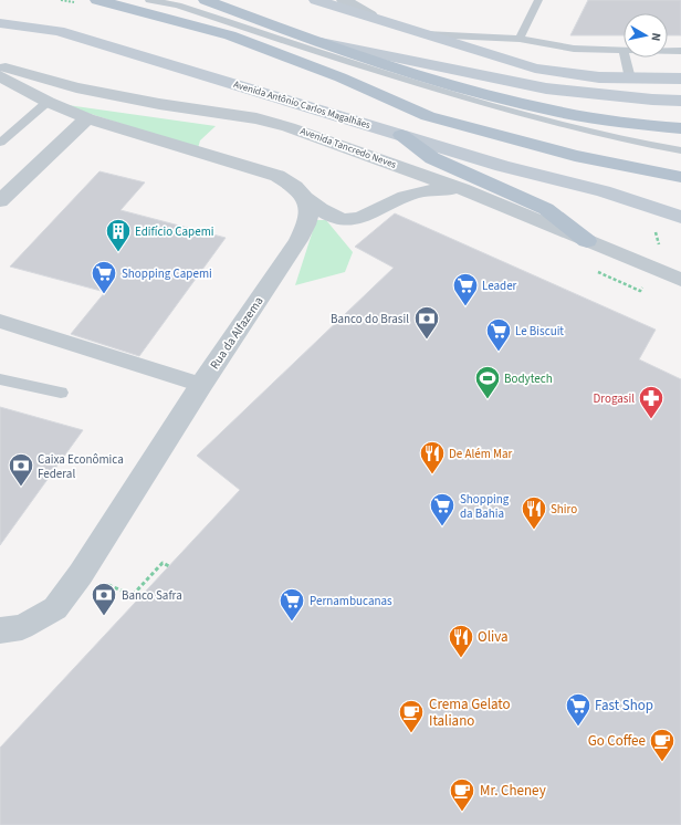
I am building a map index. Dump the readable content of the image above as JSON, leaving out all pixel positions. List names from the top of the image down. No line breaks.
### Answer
{"streets":{"main road":["Avenida Antônio Carlos Magalhães"],"street":["Avenida Tancredo Neves","Rua da Alfazema"]},"places":{"building":["Edifício Capemi"],"supermarket":["Shopping Capemi","Leader","Le Biscuit","Shopping da Bahia","Pernambucanas","Fast Shop"],"bank":["Banco do Brasil","Caixa Econômica Federal","Banco Safra"],"sports":["Bodytech"],"pharmacy":["Drogasil"],"restaurant":["De Além Mar","Shiro","Oliva"],"cafe":["Crema Gelato Italiano","Go Coffee","Mr. Cheney"]},"north":"right"}
